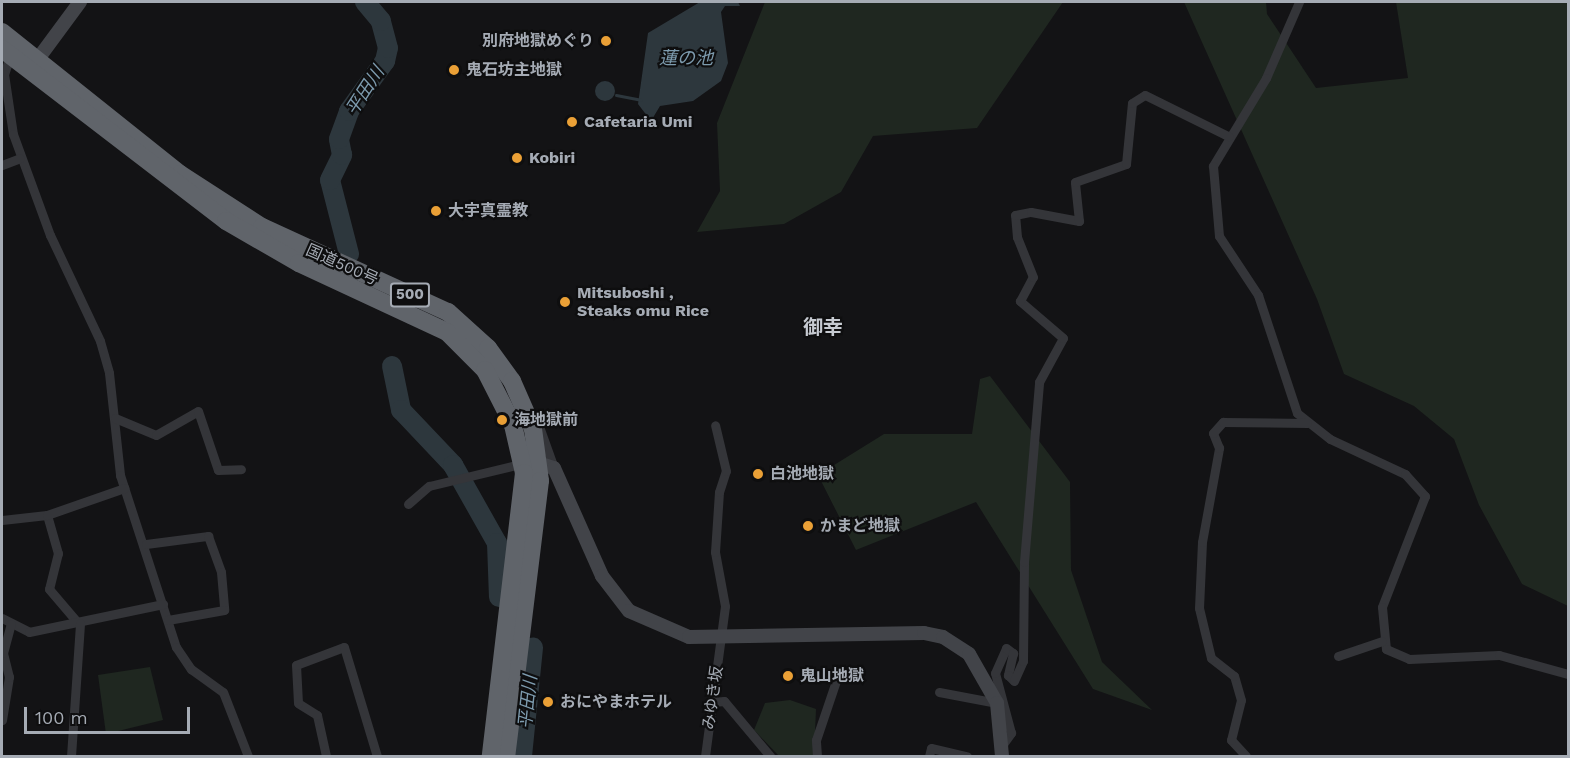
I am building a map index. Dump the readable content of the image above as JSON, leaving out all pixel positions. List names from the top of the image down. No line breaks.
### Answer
{"streets":{"highway":["国道500号","500"],"street":["みゆき坂"]},"districts":["御幸"],"water":["蓮の池","平田川"],"places":["別府地獄めぐり","鬼石坊主地獄","Cafetaria Umi","Kobiri","大宇真霊教","Mitsuboshi , Steaks omu Rice","海地獄前","白池地獄","かまど地獄","鬼山地獄","おにやまホテル"],"scale_bar":"100 m"}
